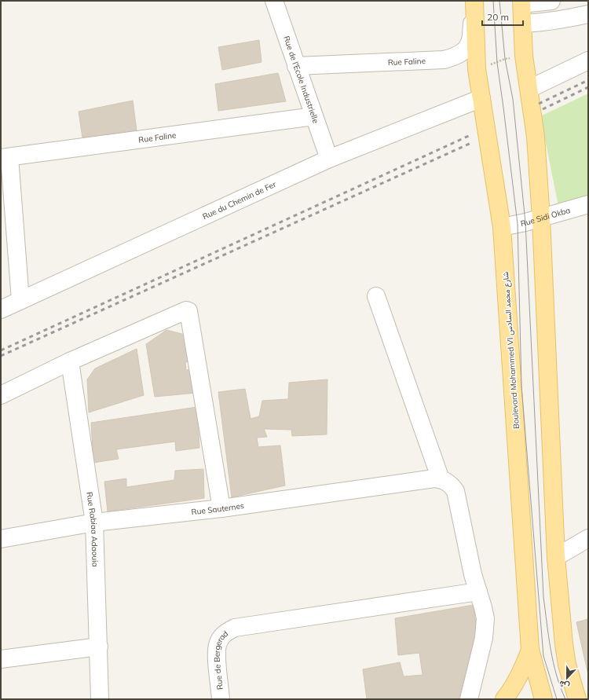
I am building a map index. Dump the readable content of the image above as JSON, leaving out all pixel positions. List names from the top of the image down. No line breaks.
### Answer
{"streets":{"main road":["Boulevard Mohammed VI شارع محمد السادس"],"street":["Rue Faline","Rue de l'Ecole Industrielle","Rue du Chemin de Fer","Rue Sidi Okba","Rue Sauternes","Rue Rabiaa Adaouia","Rue de Bergerad"]},"crossings":[["Rue Faline","Rue de l'Ecole Industrielle"],["Rue Faline","Boulevard Mohammed VI شارع محمد السادس"],["Rue de l'Ecole Industrielle","Rue du Chemin de Fer"],["Rue du Chemin de Fer","Boulevard Mohammed VI شارع محمد السادس"],["Rue Sidi Okba","Boulevard Mohammed VI شارع محمد السادس"],["Rue Sauternes","Rue Rabiaa Adaouia"]],"scale_bar":"20 m","north":"bottom"}
